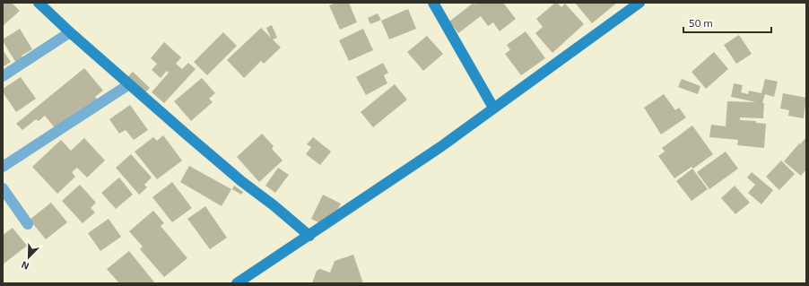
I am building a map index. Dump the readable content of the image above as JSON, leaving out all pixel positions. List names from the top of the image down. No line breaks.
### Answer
{"scale_bar":"50 m","north":"bottom left"}
